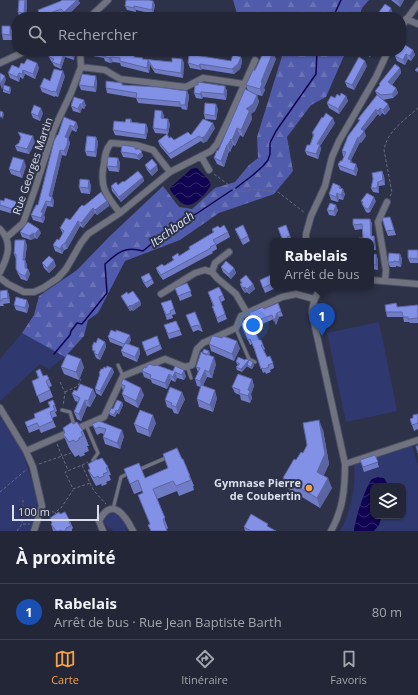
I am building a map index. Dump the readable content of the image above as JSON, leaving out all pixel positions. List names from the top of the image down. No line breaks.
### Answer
{"streets":{"street":["Rue Georges Martin"]},"water":["Itschbach"],"places":["Gymnase Pierre de Coubertin"],"scale_bar":"100 m","page":{"search":"Rechercher","popup":["Rabelais","Arrêt de bus"],"pins":"1","scale":"100 m","heading":"À proximité","list":[{"mark":"1","name":"Rabelais","note":"Arrêt de bus · Rue Jean Baptiste Barth","value":"80 m"}],"nav":["Carte","Itinéraire","Favoris"]}}
